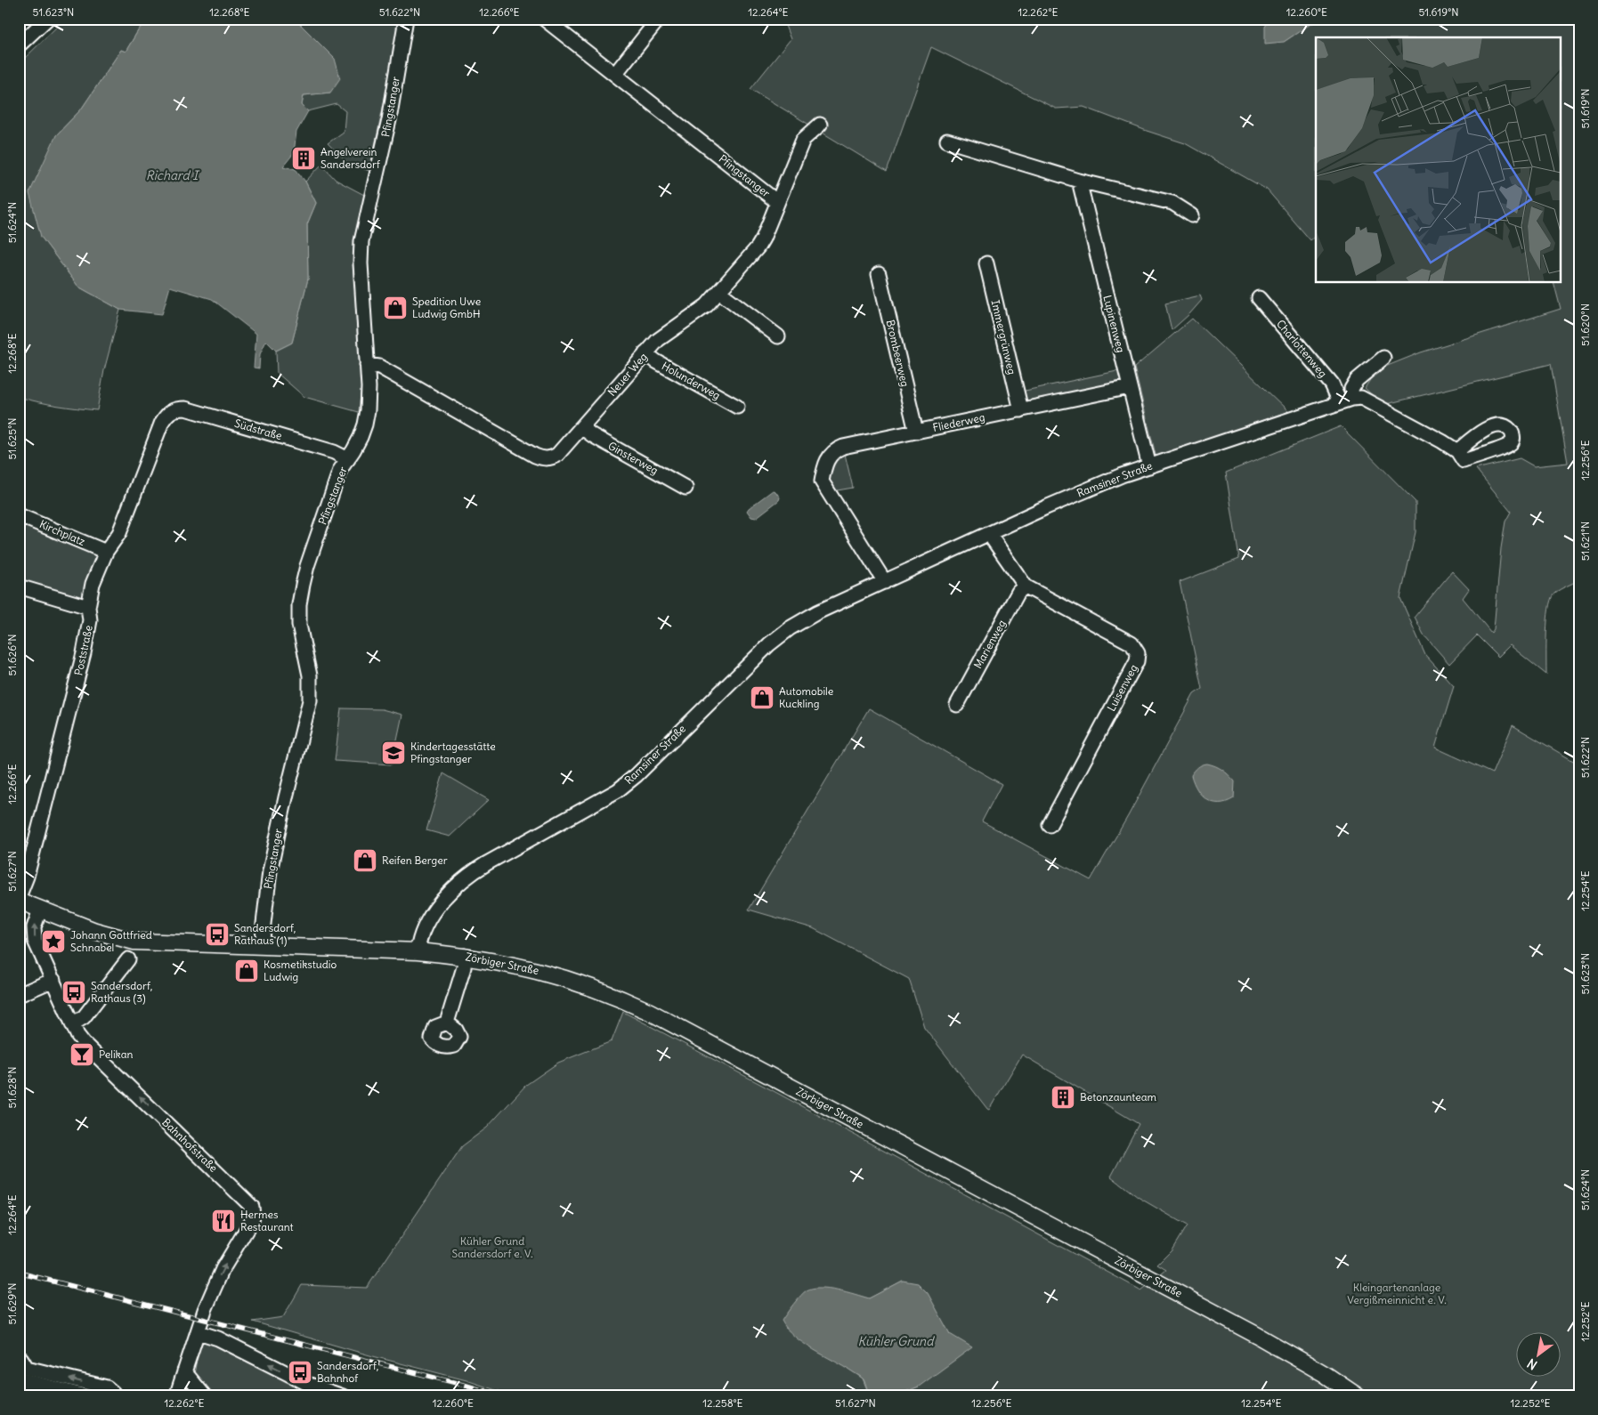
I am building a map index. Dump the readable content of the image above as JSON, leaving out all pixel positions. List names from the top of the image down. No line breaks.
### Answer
{"streets":{"street":["Pfingstanger","Lupinenweg","Immergrünweg","Charlottenweg","Brombeerweg","Neuer Weg","Holunderweg","Fliederweg","Südstraße","Ginsterweg","Ramsiner Straße","Kirchplatz","Marienweg","Poststraße","Luisenweg","Zörbiger Straße","Bahnhofstraße"]},"crossings":[["Pfingstanger","Neuer Weg"],["Pfingstanger","Südstraße"],["Pfingstanger","Zörbiger Straße"],["Lupinenweg","Fliederweg"],["Lupinenweg","Ramsiner Straße"],["Immergrünweg","Fliederweg"],["Charlottenweg","Ramsiner Straße"],["Brombeerweg","Fliederweg"],["Neuer Weg","Holunderweg"],["Neuer Weg","Ginsterweg"],["Fliederweg","Ramsiner Straße"],["Südstraße","Poststraße"],["Ramsiner Straße","Luisenweg"],["Ramsiner Straße","Zörbiger Straße"],["Kirchplatz","Poststraße"],["Marienweg","Luisenweg"],["Poststraße","Zörbiger Straße"],["Zörbiger Straße","Bahnhofstraße"]],"one_way":["Bahnhofstraße"],"water":["Richard I","Kühler Grund"],"parks":["Kühler Grund Sandersdorf e. V.","Kleingartenanlage Vergißmeinnicht e. V."],"places":{"building":["Angelverein Sandersdorf","Betonzaunteam"],"shop":["Spedition Uwe Ludwig GmbH","Automobile Kuckling","Reifen Berger","Kosmetikstudio Ludwig"],"school or university":["Kindertagesstätte Pfingstanger"],"bus stop":["Sandersdorf, Rathaus (1)","Sandersdorf, Rathaus (3)","Sandersdorf, Bahnhof"],"place":["Johann Gottfried Schnabel"],"bar":["Pelikan"],"restaurant":["Hermes Restaurant"]},"north":"bottom left","coordinates":["51.623°N","12.268°E","51.622°N","12.266°E","12.264°E","12.262°E","12.260°E","51.619°N","51.624°N","51.620°N","51.625°N","12.256°E","51.621°N","51.626°N","51.627°N","12.254°E","51.628°N","51.629°N","12.252°E","12.258°E"]}
